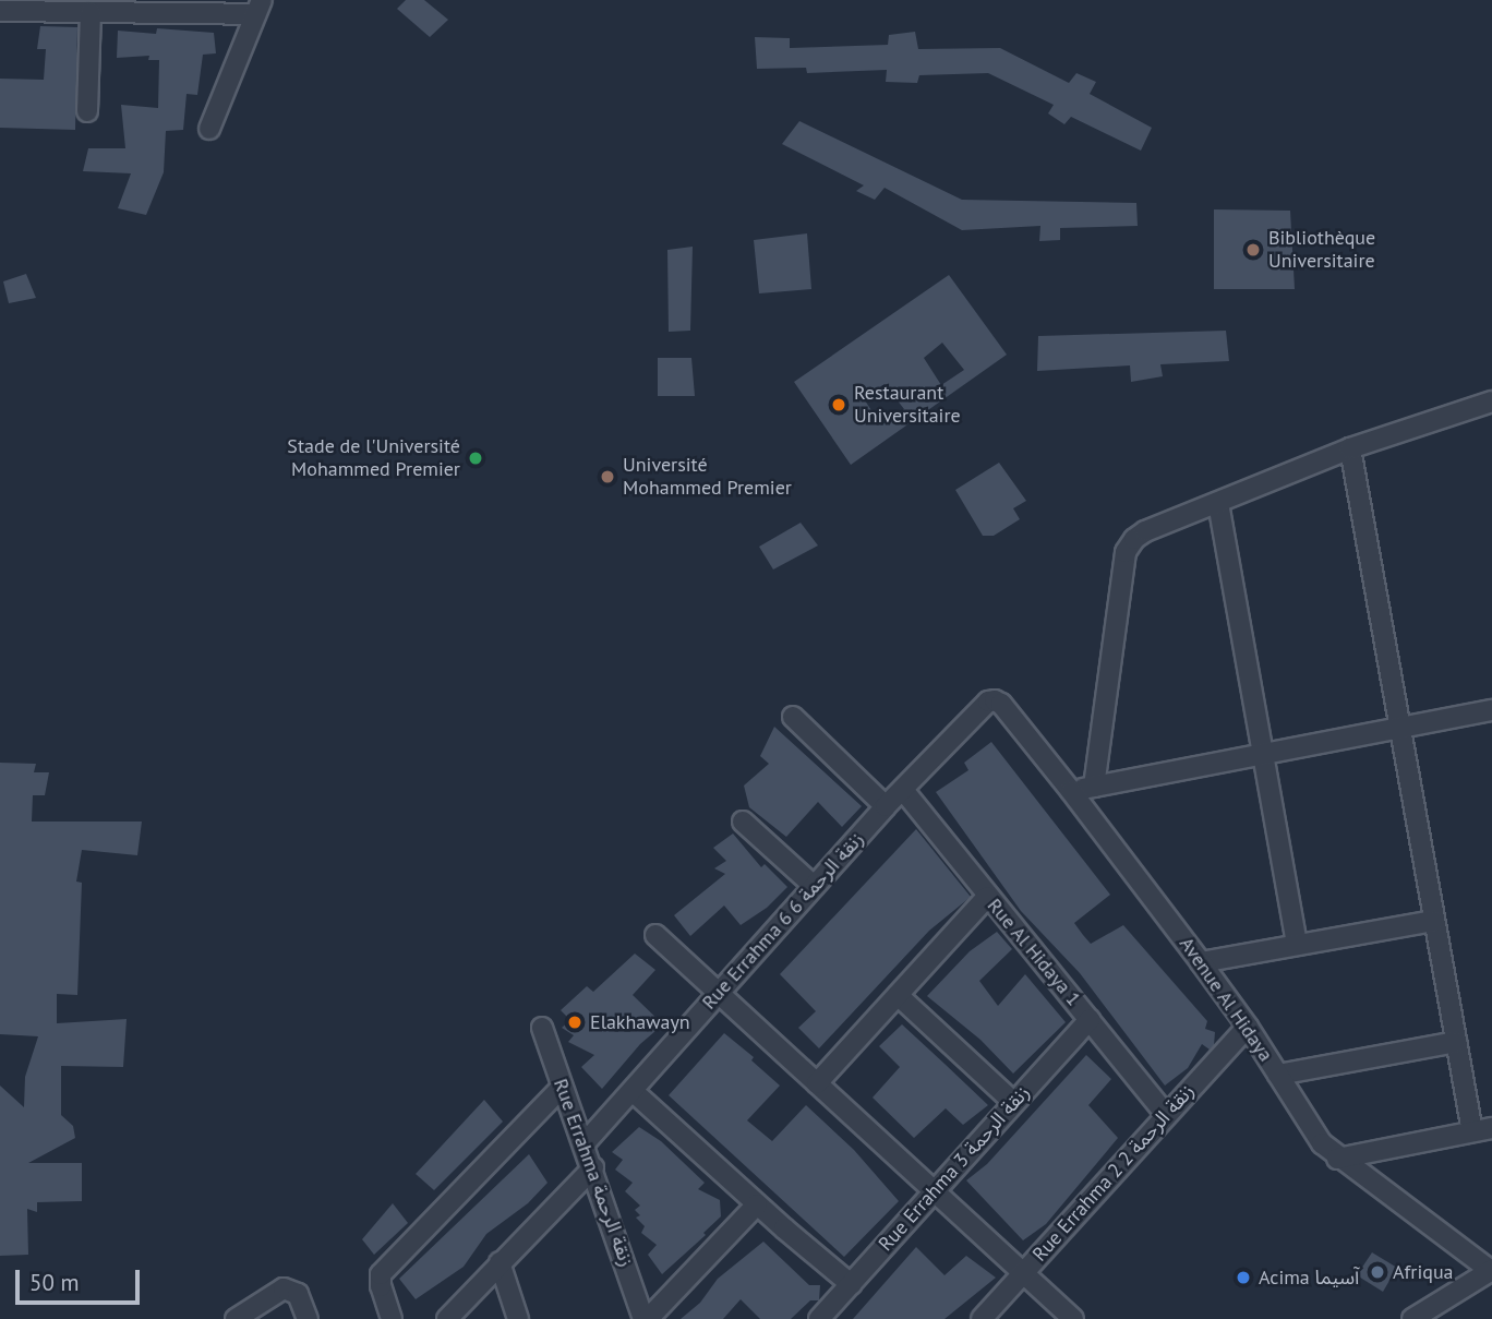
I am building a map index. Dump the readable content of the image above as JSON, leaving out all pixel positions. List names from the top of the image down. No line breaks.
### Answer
{"streets":{"street":["Rue Errahma 6 6 زنقة الرحمة","Rue Al Hidaya 1","Avenue Al Hidaya","Rue Errahma 3 زنقة الرحمة","Rue Errahma زنقة الرحمة","Rue Errahma 2 2 زنقة الرحمة"]},"crossings":[["Rue Errahma 6 6 زنقة الرحمة","Rue Al Hidaya 1"],["Rue Errahma 6 6 زنقة الرحمة","Avenue Al Hidaya"],["Rue Errahma 6 6 زنقة الرحمة","Rue Errahma زنقة الرحمة"],["Rue Al Hidaya 1","Rue Errahma 3 زنقة الرحمة"],["Rue Al Hidaya 1","Rue Errahma 2 2 زنقة الرحمة"],["Avenue Al Hidaya","Rue Errahma 2 2 زنقة الرحمة"]],"places":["Bibliothèque Universitaire","Restaurant Universitaire","Stade de l'Université Mohammed Premier","Université Mohammed Premier","Elakhawayn","Afriqua","Acima آسيما"],"scale_bar":"50 m"}
